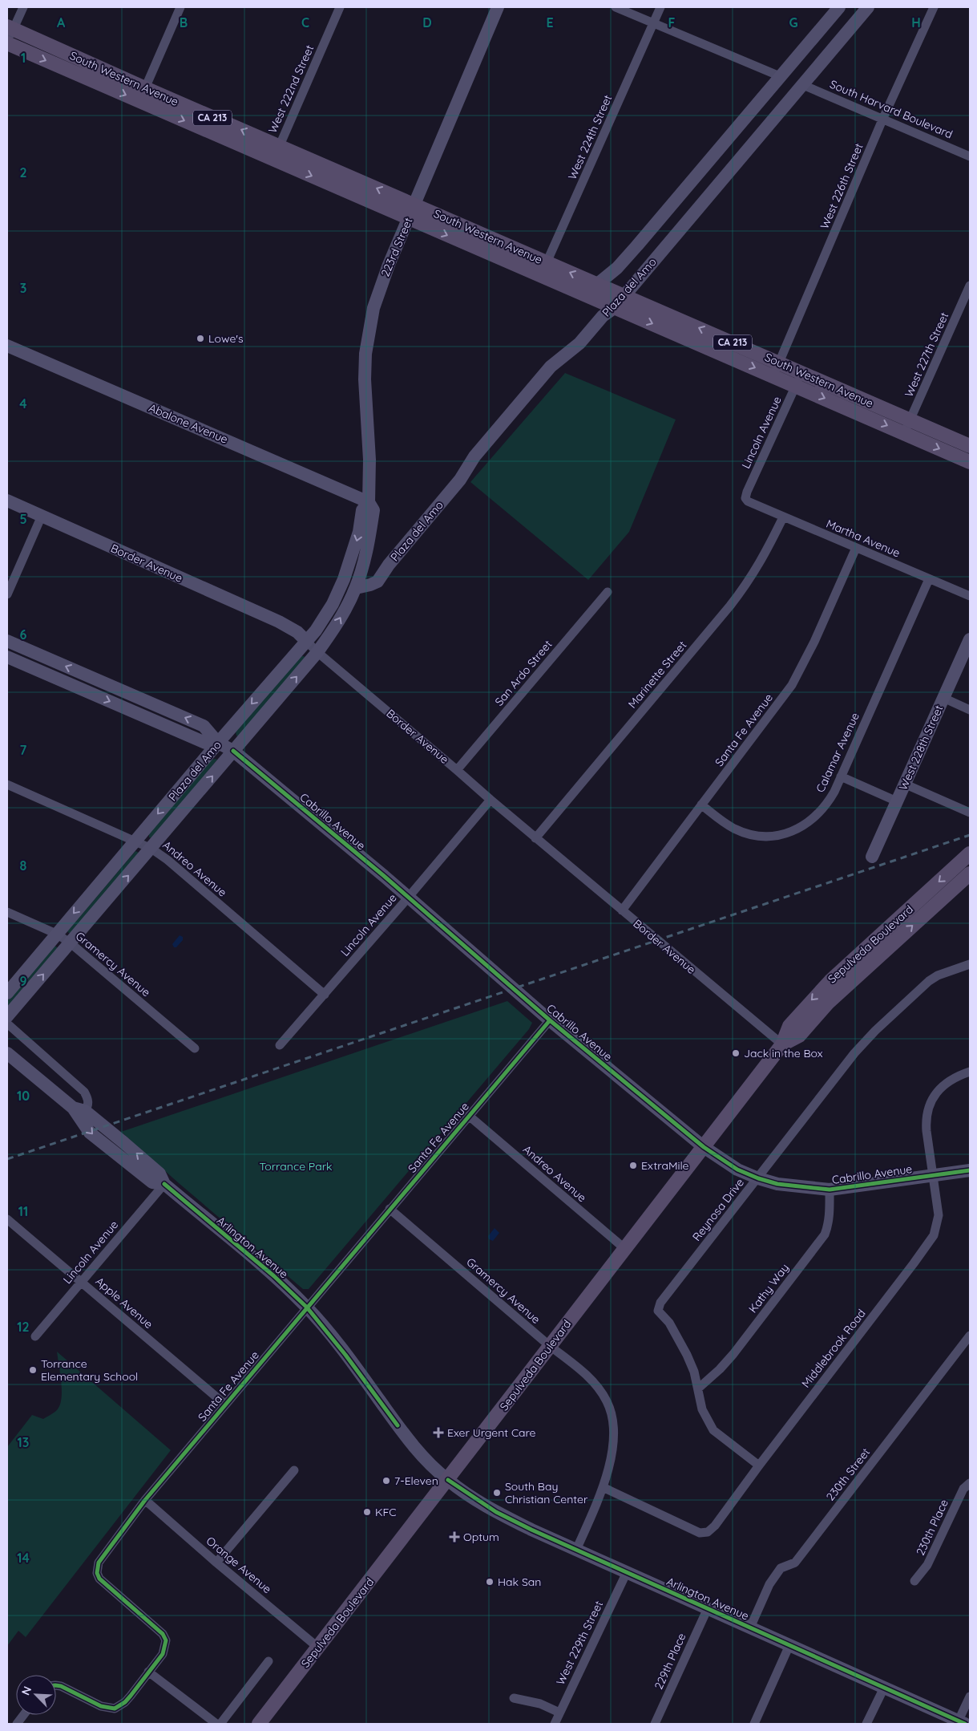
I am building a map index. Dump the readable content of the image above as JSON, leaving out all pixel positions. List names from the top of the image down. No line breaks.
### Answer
{"streets":{"main road":["South Western Avenue","CA 213","223rd Street","Plaza del Amo","Abalone Avenue","Border Avenue","West 228th Street","Cabrillo Avenue","Sepulveda Boulevard","Arlington Avenue"],"street":["West 222nd Street","South Harvard Boulevard","West 224th Street","West 226th Street","West 227th Street","Lincoln Avenue","Martha Avenue","San Ardo Street","Marinette Street","Santa Fe Avenue","Calamar Avenue","Andreo Avenue","Gramercy Avenue","Reynosa Drive","Kathy Way","Apple Avenue","Middlebrook Road","230th Street","230th Place","Orange Avenue","West 229th Street","229th Place"]},"crossings":[["South Western Avenue","West 222nd Street"],["South Western Avenue","West 224th Street"],["South Western Avenue","West 226th Street"],["South Western Avenue","223rd Street"],["South Western Avenue","Plaza del Amo"],["South Western Avenue","West 227th Street"],["South Western Avenue","Lincoln Avenue"],["South Harvard Boulevard","West 226th Street"],["South Harvard Boulevard","Plaza del Amo"],["223rd Street","Plaza del Amo"],["223rd Street","Abalone Avenue"],["Plaza del Amo","Abalone Avenue"],["Plaza del Amo","Border Avenue"],["Plaza del Amo","Cabrillo Avenue"],["Plaza del Amo","Andreo Avenue"],["Plaza del Amo","Gramercy Avenue"],["Lincoln Avenue","Martha Avenue"],["Lincoln Avenue","Border Avenue"],["Lincoln Avenue","Cabrillo Avenue"],["Lincoln Avenue","Andreo Avenue"],["Lincoln Avenue","Arlington Avenue"],["Lincoln Avenue","Apple Avenue"],["Martha Avenue","Marinette Street"],["Martha Avenue","Santa Fe Avenue"],["Martha Avenue","Calamar Avenue"],["Border Avenue","San Ardo Street"],["Border Avenue","Marinette Street"],["Border Avenue","Santa Fe Avenue"],["Border Avenue","Sepulveda Boulevard"],["Santa Fe Avenue","Calamar Avenue"],["Santa Fe Avenue","Cabrillo Avenue"],["Santa Fe Avenue","Andreo Avenue"],["Santa Fe Avenue","Gramercy Avenue"],["Santa Fe Avenue","Arlington Avenue"],["Santa Fe Avenue","Apple Avenue"],["Santa Fe Avenue","Orange Avenue"],["Cabrillo Avenue","Sepulveda Boulevard"],["Cabrillo Avenue","Reynosa Drive"],["Cabrillo Avenue","Kathy Way"],["Cabrillo Avenue","Middlebrook Road"],["Andreo Avenue","Sepulveda Boulevard"],["Sepulveda Boulevard","Gramercy Avenue"],["Sepulveda Boulevard","Arlington Avenue"],["Sepulveda Boulevard","Orange Avenue"],["Gramercy Avenue","Arlington Avenue"],["Gramercy Avenue","Middlebrook Road"],["Reynosa Drive","Kathy Way"],["Reynosa Drive","Middlebrook Road"],["Arlington Avenue","230th Street"],["Arlington Avenue","West 229th Street"],["Arlington Avenue","229th Place"]],"parks":["Torrance Park"],"places":{"other":["Lowe's","Jack in the Box","ExtraMile","Torrance Elementary School","7-Eleven","South Bay Christian Center","KFC","Hak San"],"health":["Exer Urgent Care","Optum"]},"north":"top left","grid":{"columns":["A","B","C","D","E","F","G","H"],"rows":["1","2","3","4","5","6","7","8","9","10","11","12","13","14"]}}
